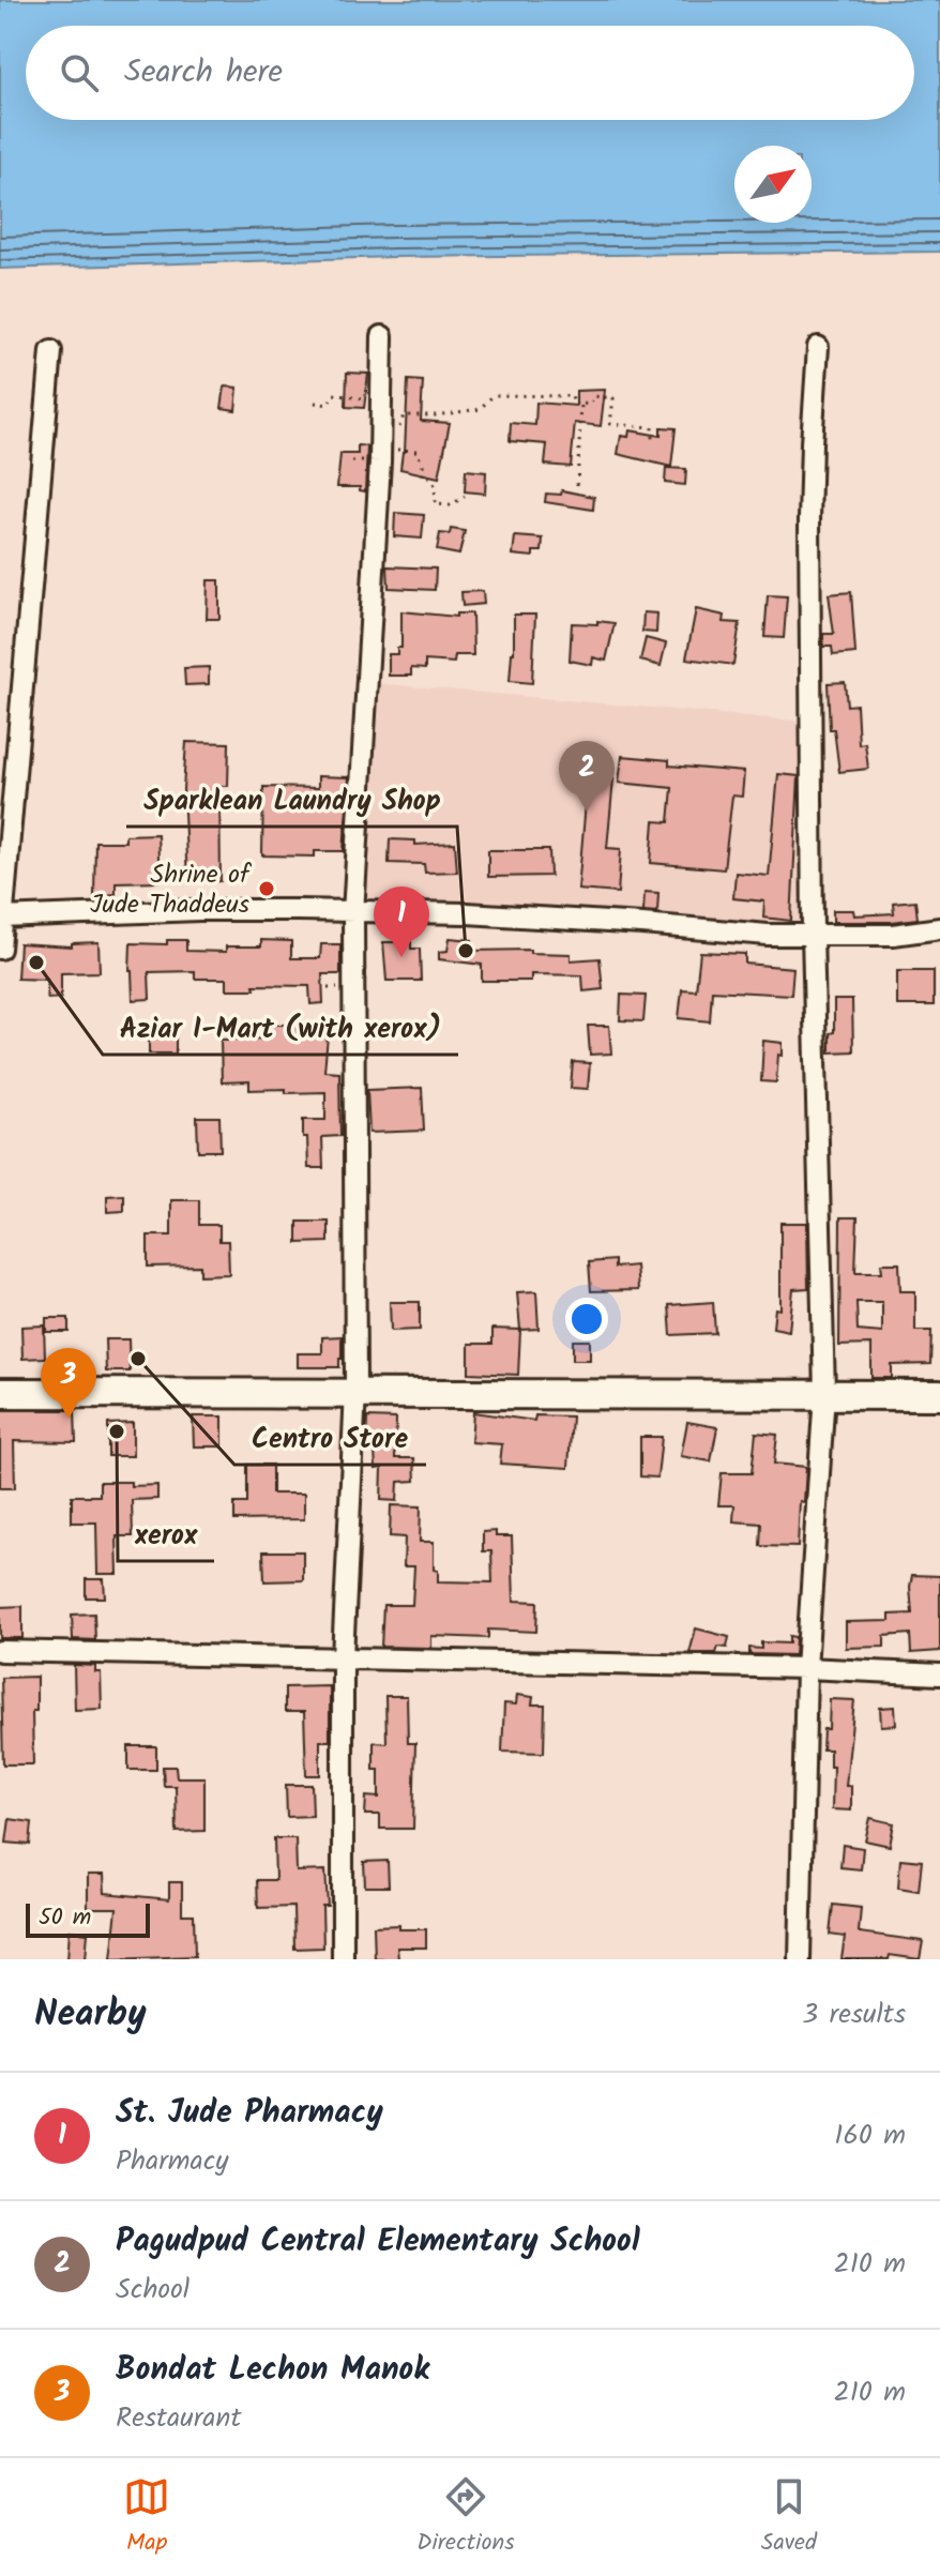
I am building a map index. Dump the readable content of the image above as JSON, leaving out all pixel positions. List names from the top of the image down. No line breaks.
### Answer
{"places":["Shrine of Jude Thaddeus","Sparklean Laundry Shop","Aziar I-Mart (with xerox)","Centro Store","xerox"],"scale_bar":"50 m","north":"top right","page":{"search":"Search here","pins":["2","1","3"],"scale":"50 m","heading":["Nearby","3 results"],"list":[{"mark":"1","name":"St. Jude Pharmacy","note":"Pharmacy","value":"160 m"},{"mark":"2","name":"Pagudpud Central Elementary School","note":"School","value":"210 m"},{"mark":"3","name":"Bondat Lechon Manok","note":"Restaurant","value":"210 m"}],"nav":["Map","Directions","Saved"]}}
